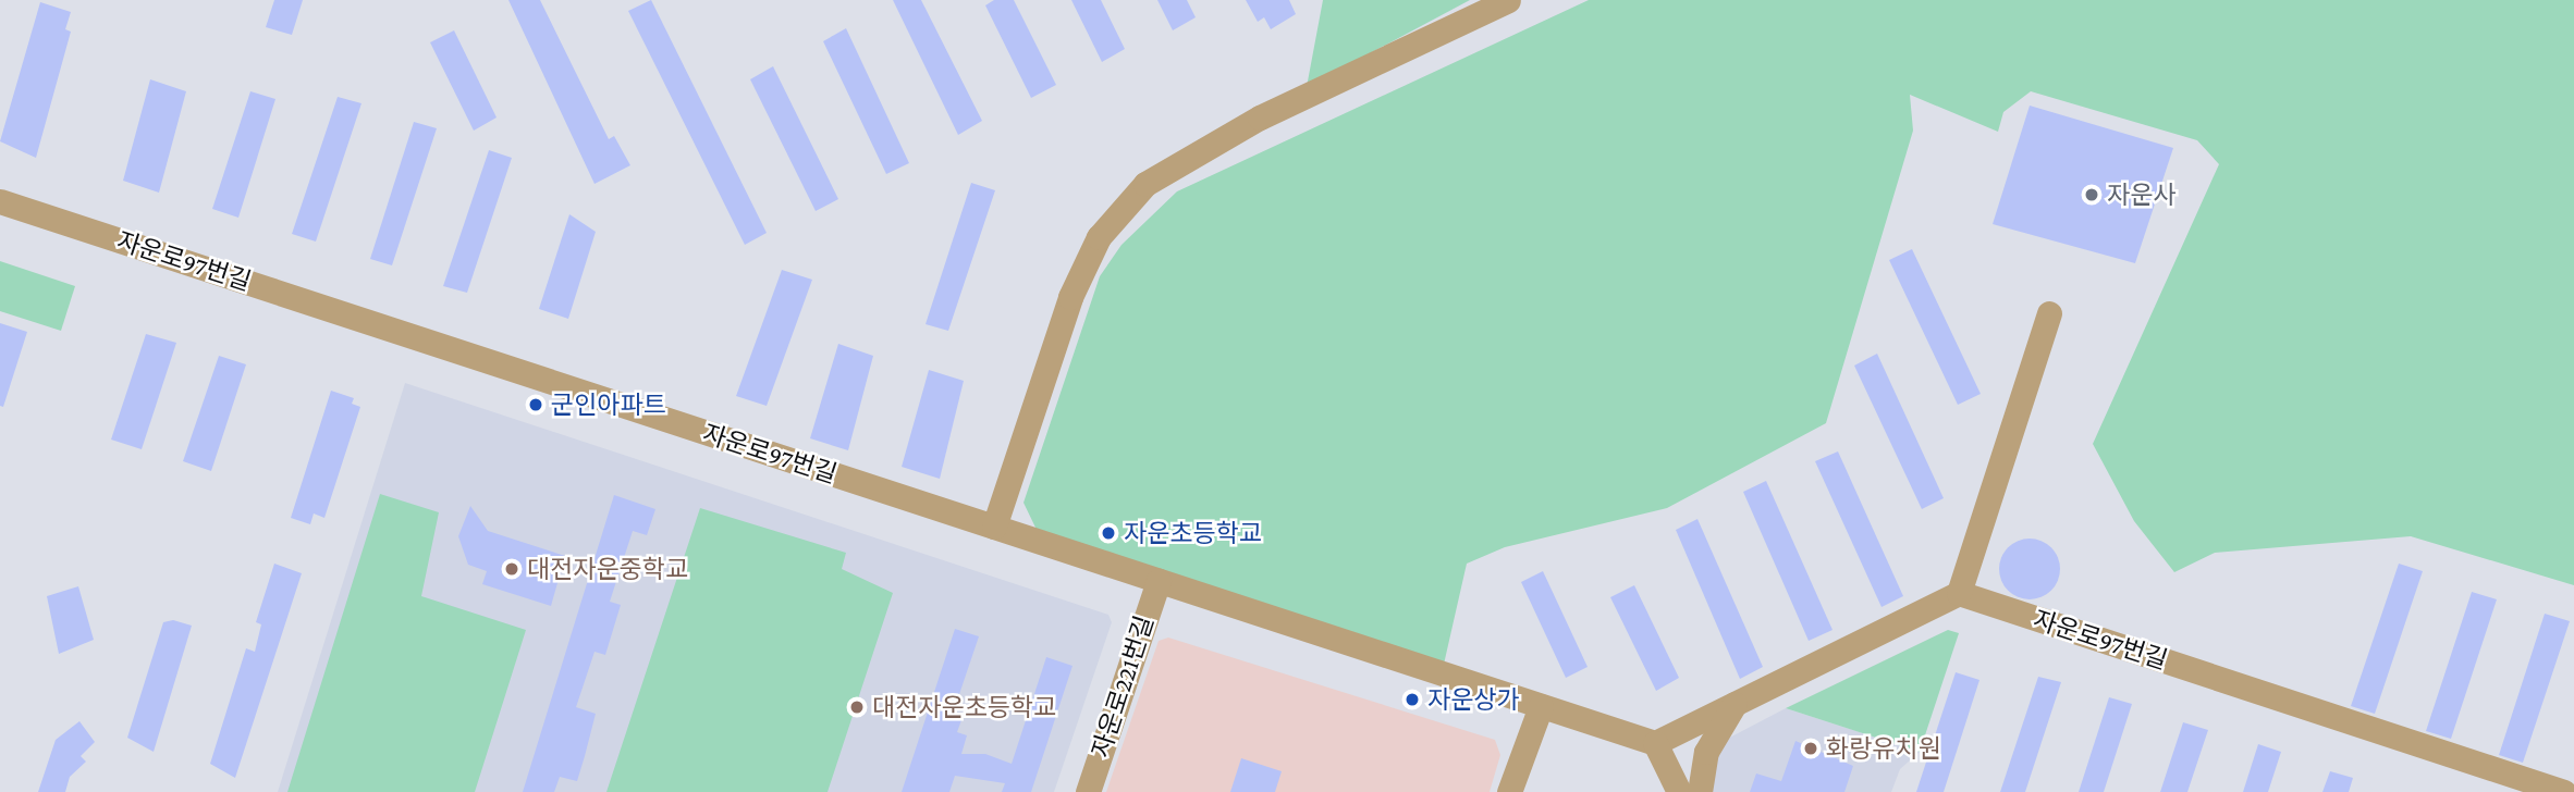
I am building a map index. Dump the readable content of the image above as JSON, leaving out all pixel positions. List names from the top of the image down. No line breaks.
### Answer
{"streets":{"street":["자운로97번길","자운로221번길"]},"crossings":[["자운로97번길","자운로221번길"]],"places":["자운사","군인아파트","자운초등학교","대전자운중학교","자운상가","대전자운초등학교","화랑유치원"]}
